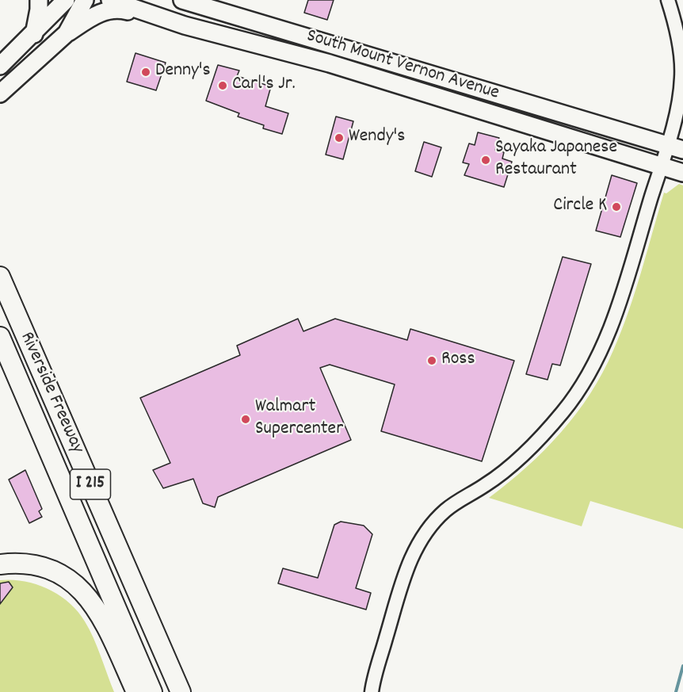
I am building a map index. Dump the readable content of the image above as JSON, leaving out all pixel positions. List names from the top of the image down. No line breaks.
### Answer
{"streets":{"highway":["Riverside Freeway","I 215"],"main road":["South Mount Vernon Avenue"]},"places":["Denny's","Carl's Jr.","Wendy's","Sayaka Japanese Restaurant","Circle K","Ross","Walmart Supercenter"]}
